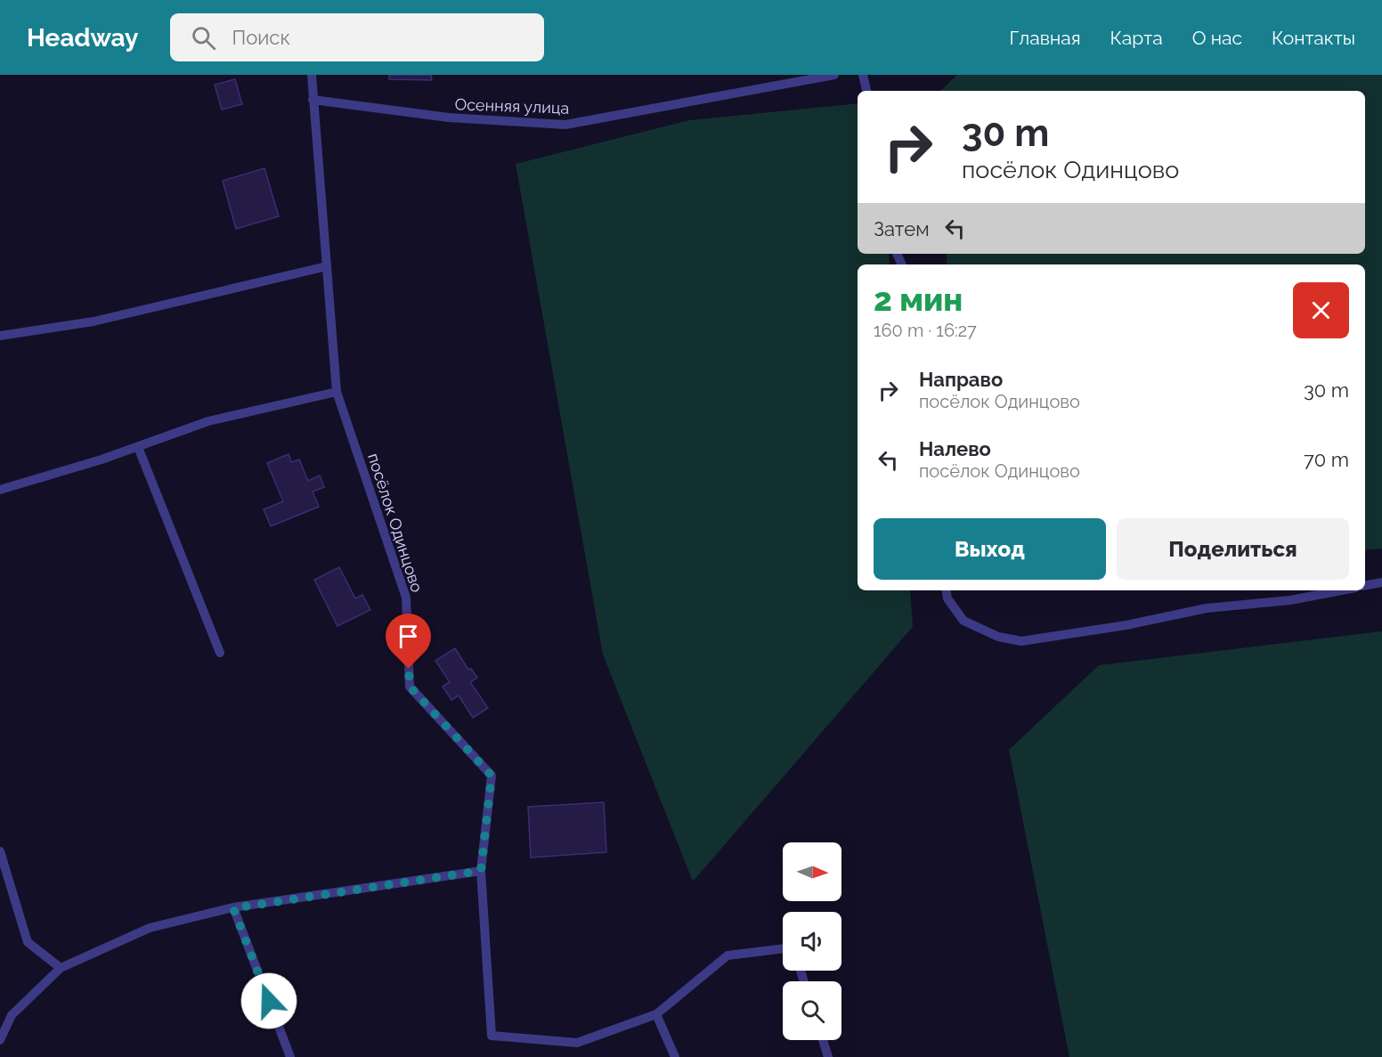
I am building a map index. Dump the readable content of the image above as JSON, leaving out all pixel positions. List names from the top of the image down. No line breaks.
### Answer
{"streets":{"lane":["Осенняя улица","посёлок Одинцово"]},"crossings":[["Осенняя улица","посёлок Одинцово"]],"north":"right","page":{"header":"Headway","search":"Поиск","nav":["Главная","Карта","О нас","Контакты"],"turn":["30 m","посёлок Одинцово"],"then":"Затем","heading":["2 мин","160 m · 16:27"],"list":[{"name":"Направо","note":"посёлок Одинцово","value":"30 m"},{"name":"Налево","note":"посёлок Одинцово","value":"70 m"}],"buttons":["Выход","Поделиться"]}}
